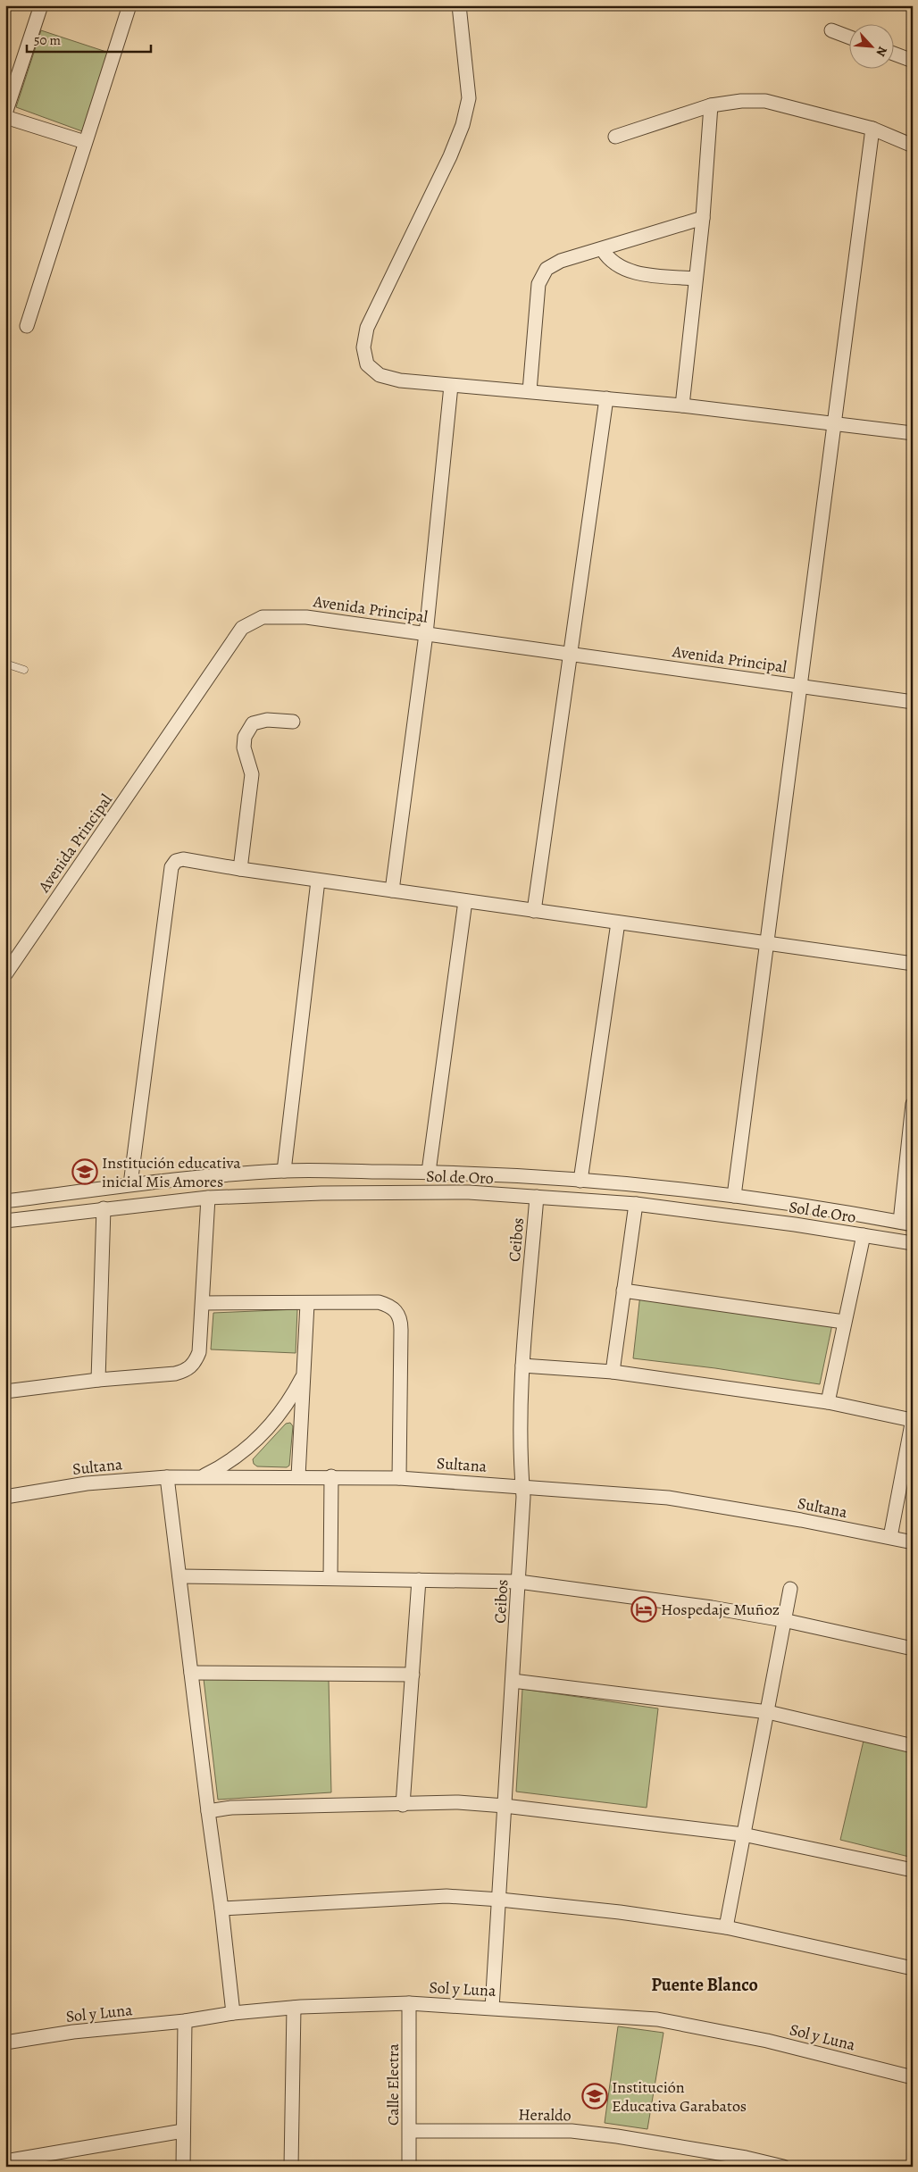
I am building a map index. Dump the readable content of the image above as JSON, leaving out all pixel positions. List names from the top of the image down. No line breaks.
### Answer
{"streets":{"street":["Avenida Principal","Sol de Oro","Ceibos","Sultana","Sol y Luna","Calle Electra","Heraldo"]},"crossings":[["Sol de Oro","Ceibos"],["Ceibos","Sultana"],["Ceibos","Sol y Luna"],["Sol y Luna","Calle Electra"],["Calle Electra","Heraldo"]],"districts":["Puente Blanco"],"places":{"school or university":["Institución educativa inicial Mis Amores","Institución Educativa Garabatos"],"hotel":["Hospedaje Muñoz"]},"scale_bar":"50 m","north":"bottom right"}
